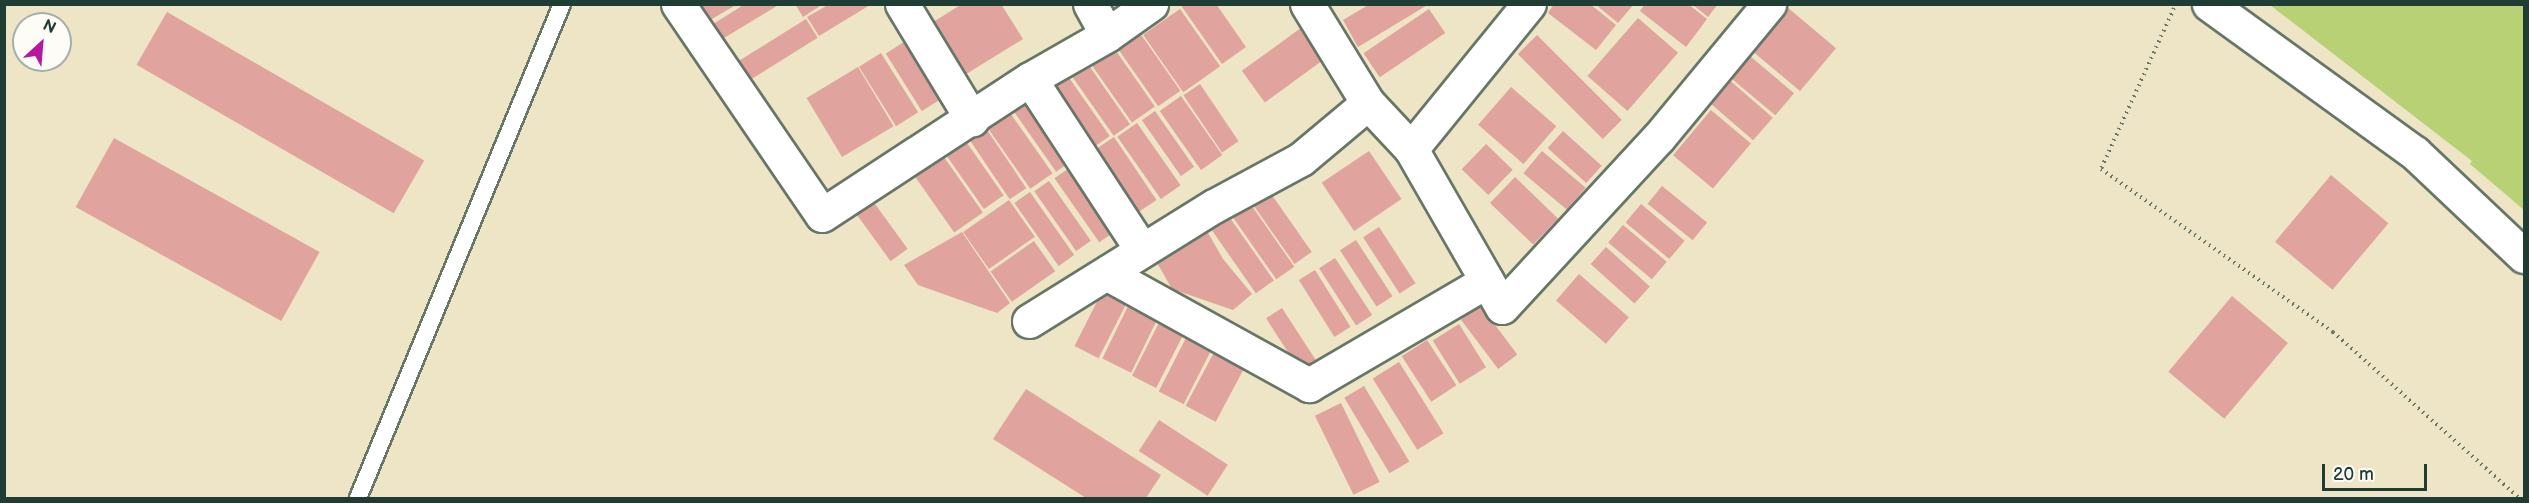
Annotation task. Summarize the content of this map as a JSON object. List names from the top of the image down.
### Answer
{
  "scale_bar": "20 m",
  "north": "top right"
}
